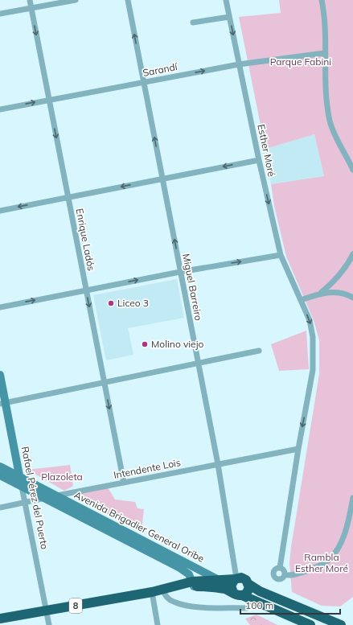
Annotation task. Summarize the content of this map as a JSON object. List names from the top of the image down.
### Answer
{
  "streets": {
    "highway": ["8"],
    "main road": ["Rafael Pérez del Puerto", "Avenida Brigadier General Oribe"],
    "street": [
      "Sarandí",
      "Esther Moré",
      "Enrique Ladós",
      "Miguel Barreiro",
      "Intendente Lois"
    ]
  },
  "crossings": [
    ["Sarandí", "Esther Moré"],
    ["Sarandí", "Enrique Ladós"],
    ["Sarandí", "Miguel Barreiro"],
    ["Esther Moré", "Intendente Lois"],
    ["Enrique Ladós", "Intendente Lois"],
    ["Miguel Barreiro", "Intendente Lois"],
    ["Miguel Barreiro", "8"],
    ["Intendente Lois", "Rafael Pérez del Puerto"],
    ["Intendente Lois", "Avenida Brigadier General Oribe"],
    ["Rafael Pérez del Puerto", "Avenida Brigadier General Oribe"],
    ["Rafael Pérez del Puerto", "8"],
    ["Avenida Brigadier General Oribe", "8"]
  ],
  "one_way": [
    "Sarandí",
    "Esther Moré",
    "Enrique Ladós",
    "Miguel Barreiro"
  ],
  "parks": ["Parque Fabini", "Plazoleta", "Rambla Esther Moré"],
  "places": ["Liceo 3", "Molino viejo"],
  "scale_bar": "100 m"
}
